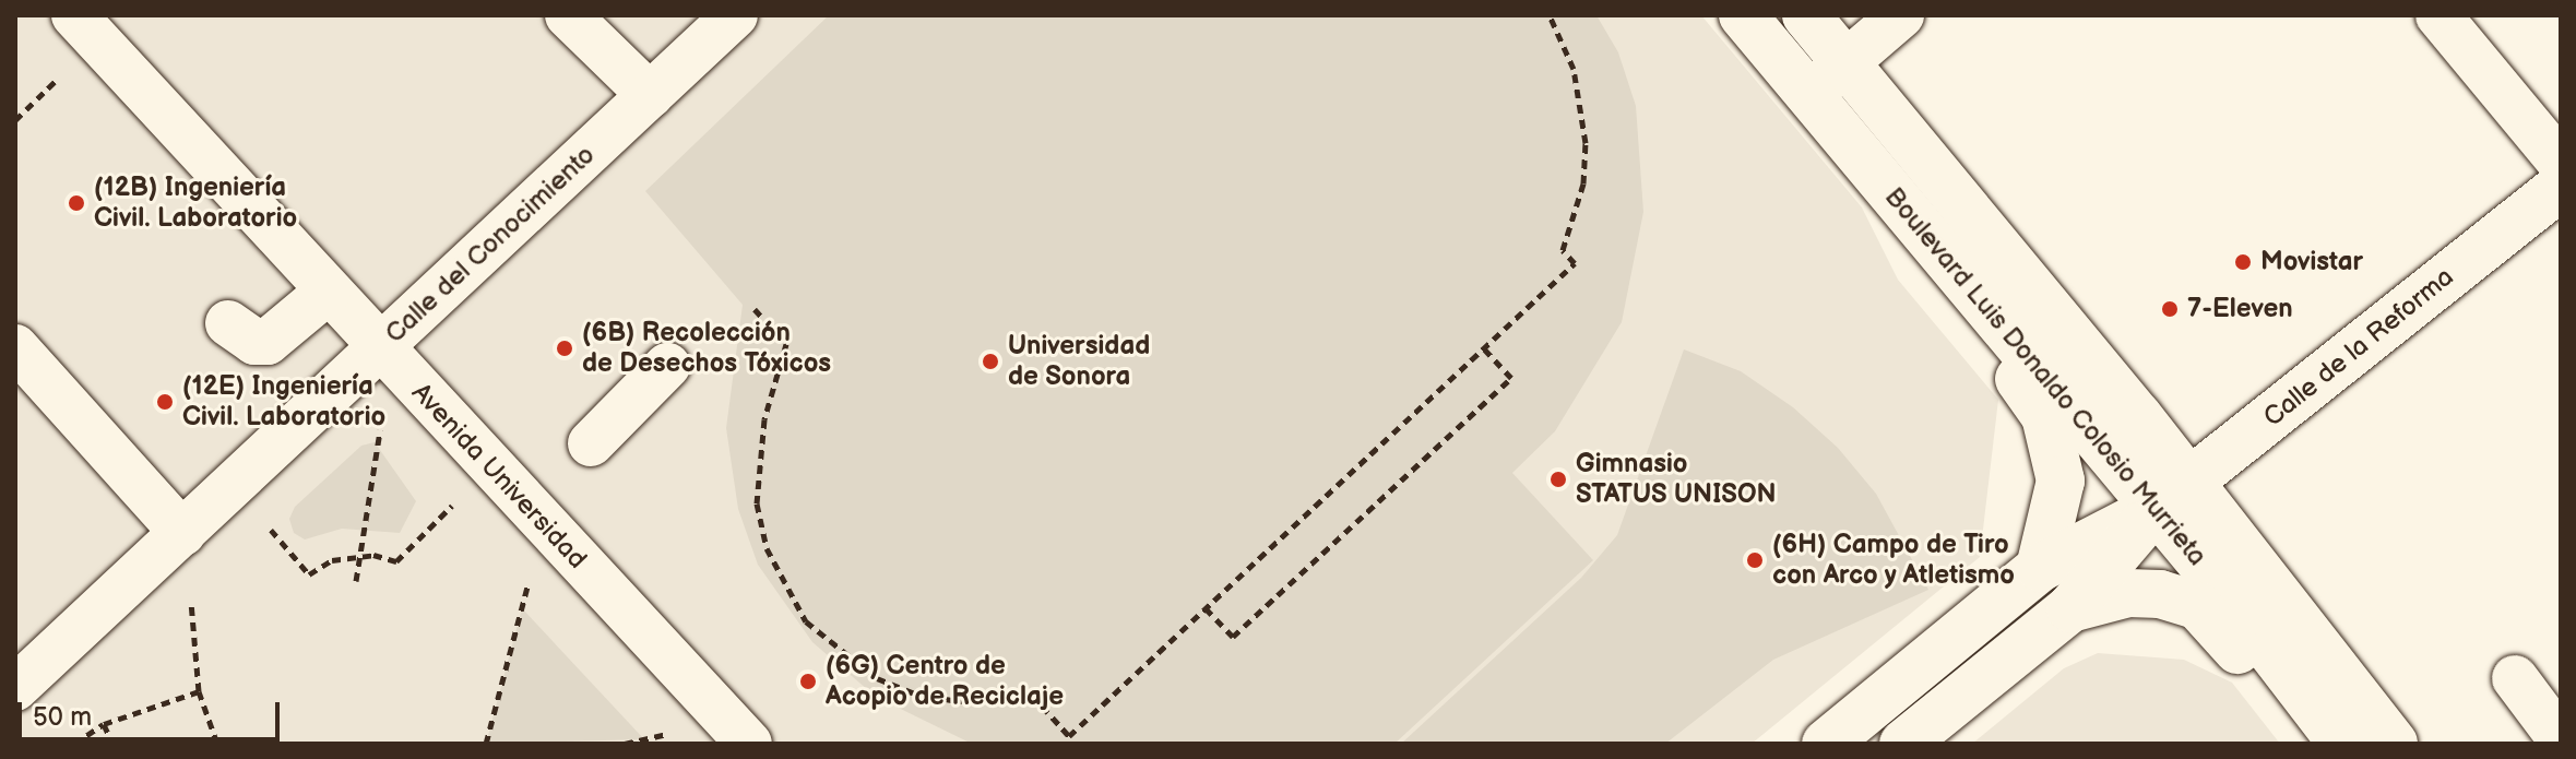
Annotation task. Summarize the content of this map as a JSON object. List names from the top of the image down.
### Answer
{
  "streets": {
    "main road": ["Calle de la Reforma", "Boulevard Luis Donaldo Colosio Murrieta"],
    "street": ["Calle del Conocimiento", "Avenida Universidad"]
  },
  "crossings": [
    ["Calle del Conocimiento", "Avenida Universidad"],
    ["Calle de la Reforma", "Boulevard Luis Donaldo Colosio Murrieta"]
  ],
  "places": [
    "(12B) Ingeniería Civil. Laboratorio",
    "Movistar",
    "7-Eleven",
    "(6B) Recolección de Desechos Tóxicos",
    "Universidad de Sonora",
    "(12E) Ingeniería Civil. Laboratorio",
    "Gimnasio STATUS UNISON",
    "(6H) Campo de Tiro con Arco y Atletismo",
    "(6G) Centro de Acopio de Reciclaje"
  ],
  "scale_bar": "50 m"
}
